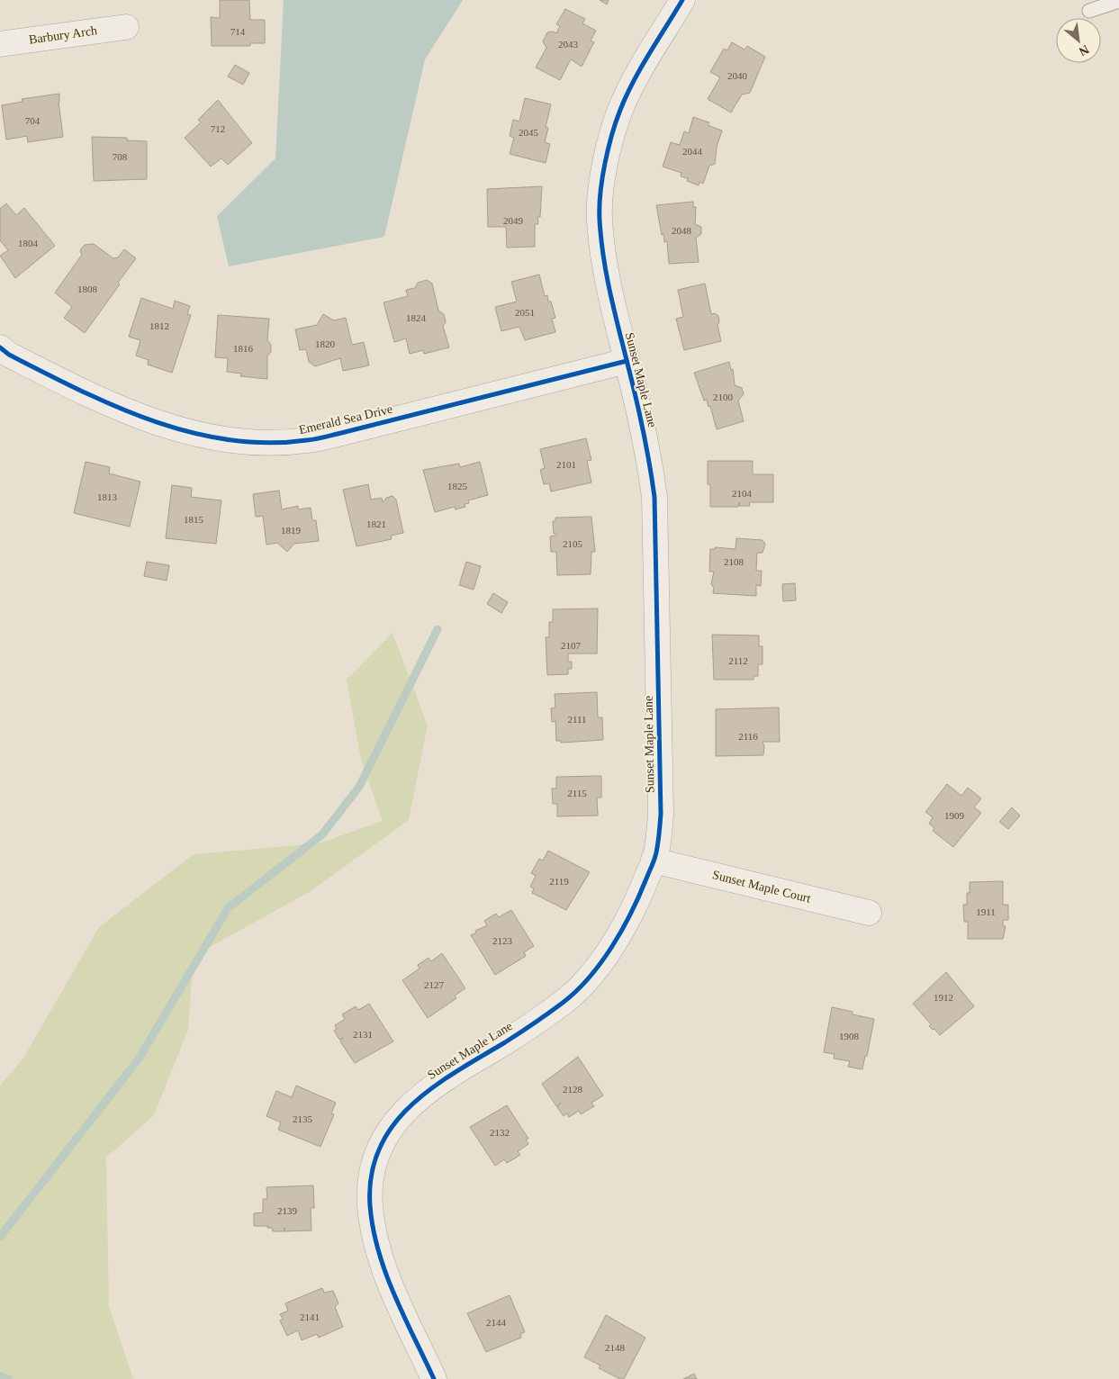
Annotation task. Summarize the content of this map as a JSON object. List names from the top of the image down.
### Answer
{
  "streets": {
    "street": [
      "Barbury Arch",
      "Sunset Maple Lane",
      "Emerald Sea Drive",
      "Sunset Maple Court"
    ]
  },
  "crossings": [
    ["Sunset Maple Lane", "Emerald Sea Drive"],
    ["Sunset Maple Lane", "Sunset Maple Court"]
  ],
  "house_numbers": [
    "714",
    "2043",
    "2040",
    "704",
    "712",
    "2045",
    "2044",
    "708",
    "2049",
    "2048",
    "1804",
    "1808",
    "2051",
    "1824",
    "1812",
    "1820",
    "1816",
    "2100",
    "2101",
    "1825",
    "2104",
    "1813",
    "1815",
    "1821",
    "1819",
    "2105",
    "2108",
    "2107",
    "2112",
    "2111",
    "2116",
    "2115",
    "1909",
    "2119",
    "1911",
    "2123",
    "2127",
    "1912",
    "2131",
    "1908",
    "2128",
    "2135",
    "2132",
    "2139",
    "2141",
    "2144",
    "2148"
  ],
  "north": "bottom right"
}
